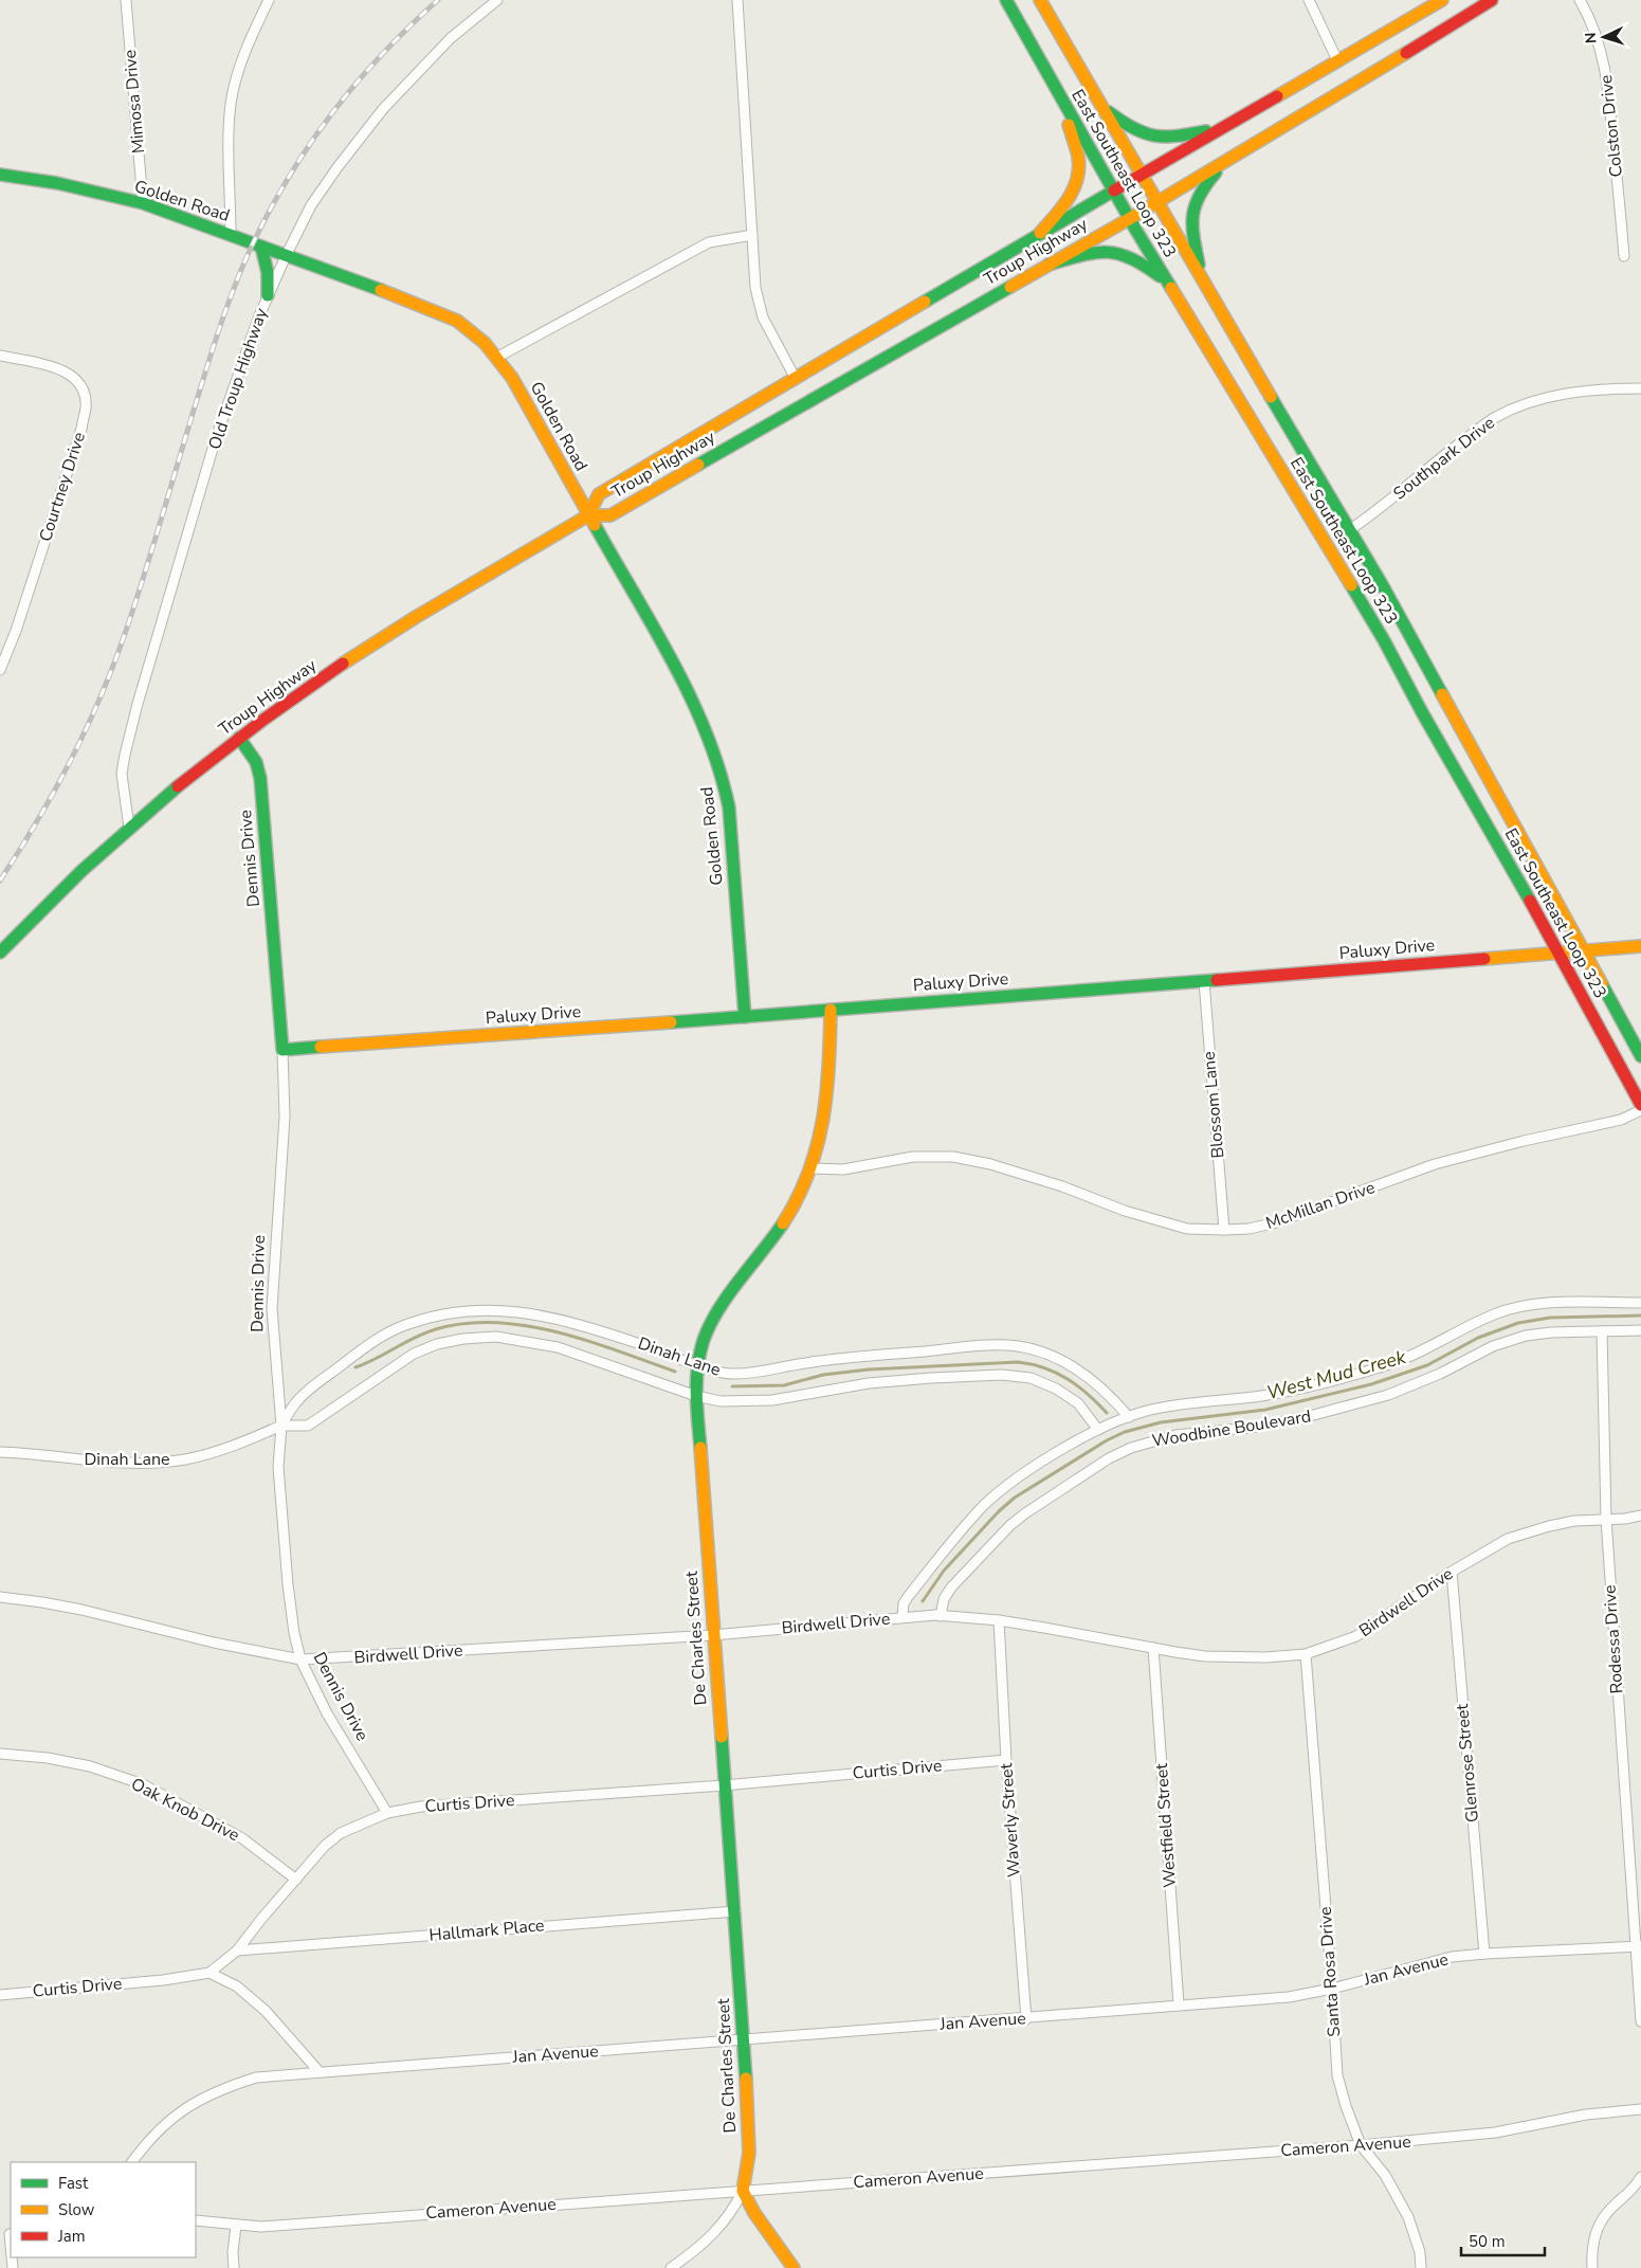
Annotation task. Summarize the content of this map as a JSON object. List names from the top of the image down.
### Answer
{
  "streets": {
    "main road": [
      "East Southeast Loop 323",
      "Golden Road",
      "Troup Highway",
      "Dennis Drive",
      "Paluxy Drive",
      "De Charles Street"
    ],
    "street": [
      "Mimosa Drive",
      "Colston Drive",
      "Old Troup Highway",
      "Southpark Drive",
      "Courtney Drive",
      "Blossom Lane",
      "McMillan Drive",
      "Dinah Lane",
      "Woodbine Boulevard",
      "Birdwell Drive",
      "Rodessa Drive",
      "Glenrose Street",
      "Curtis Drive",
      "Oak Knob Drive",
      "Waverly Street",
      "Westfield Street",
      "Hallmark Place",
      "Jan Avenue",
      "Santa Rosa Drive",
      "Cameron Avenue"
    ]
  },
  "crossings": [
    ["Mimosa Drive", "Golden Road"],
    ["East Southeast Loop 323", "Troup Highway"],
    ["East Southeast Loop 323", "Southpark Drive"],
    ["East Southeast Loop 323", "Paluxy Drive"],
    ["Golden Road", "Troup Highway"],
    ["Golden Road", "Old Troup Highway"],
    ["Golden Road", "Paluxy Drive"],
    ["Troup Highway", "Old Troup Highway"],
    ["Troup Highway", "Dennis Drive"],
    ["Dennis Drive", "Paluxy Drive"],
    ["Dennis Drive", "Dinah Lane"],
    ["Dennis Drive", "Birdwell Drive"],
    ["Dennis Drive", "Curtis Drive"],
    ["Paluxy Drive", "Blossom Lane"],
    ["Paluxy Drive", "De Charles Street"],
    ["Blossom Lane", "McMillan Drive"],
    ["McMillan Drive", "De Charles Street"],
    ["Dinah Lane", "Woodbine Boulevard"],
    ["Dinah Lane", "De Charles Street"],
    ["Woodbine Boulevard", "Birdwell Drive"],
    ["Woodbine Boulevard", "Rodessa Drive"],
    ["Birdwell Drive", "De Charles Street"],
    ["Birdwell Drive", "Rodessa Drive"],
    ["Birdwell Drive", "Glenrose Street"],
    ["Birdwell Drive", "Waverly Street"],
    ["Birdwell Drive", "Westfield Street"],
    ["Birdwell Drive", "Santa Rosa Drive"],
    ["De Charles Street", "Curtis Drive"],
    ["De Charles Street", "Hallmark Place"],
    ["De Charles Street", "Jan Avenue"],
    ["De Charles Street", "Cameron Avenue"],
    ["Rodessa Drive", "Jan Avenue"],
    ["Glenrose Street", "Jan Avenue"],
    ["Curtis Drive", "Oak Knob Drive"],
    ["Curtis Drive", "Waverly Street"],
    ["Curtis Drive", "Hallmark Place"],
    ["Waverly Street", "Jan Avenue"],
    ["Westfield Street", "Jan Avenue"],
    ["Jan Avenue", "Santa Rosa Drive"],
    ["Santa Rosa Drive", "Cameron Avenue"]
  ],
  "water": ["West Mud Creek"],
  "legend": ["Fast", "Slow", "Jam"],
  "scale_bar": "50 m",
  "north": "left"
}
